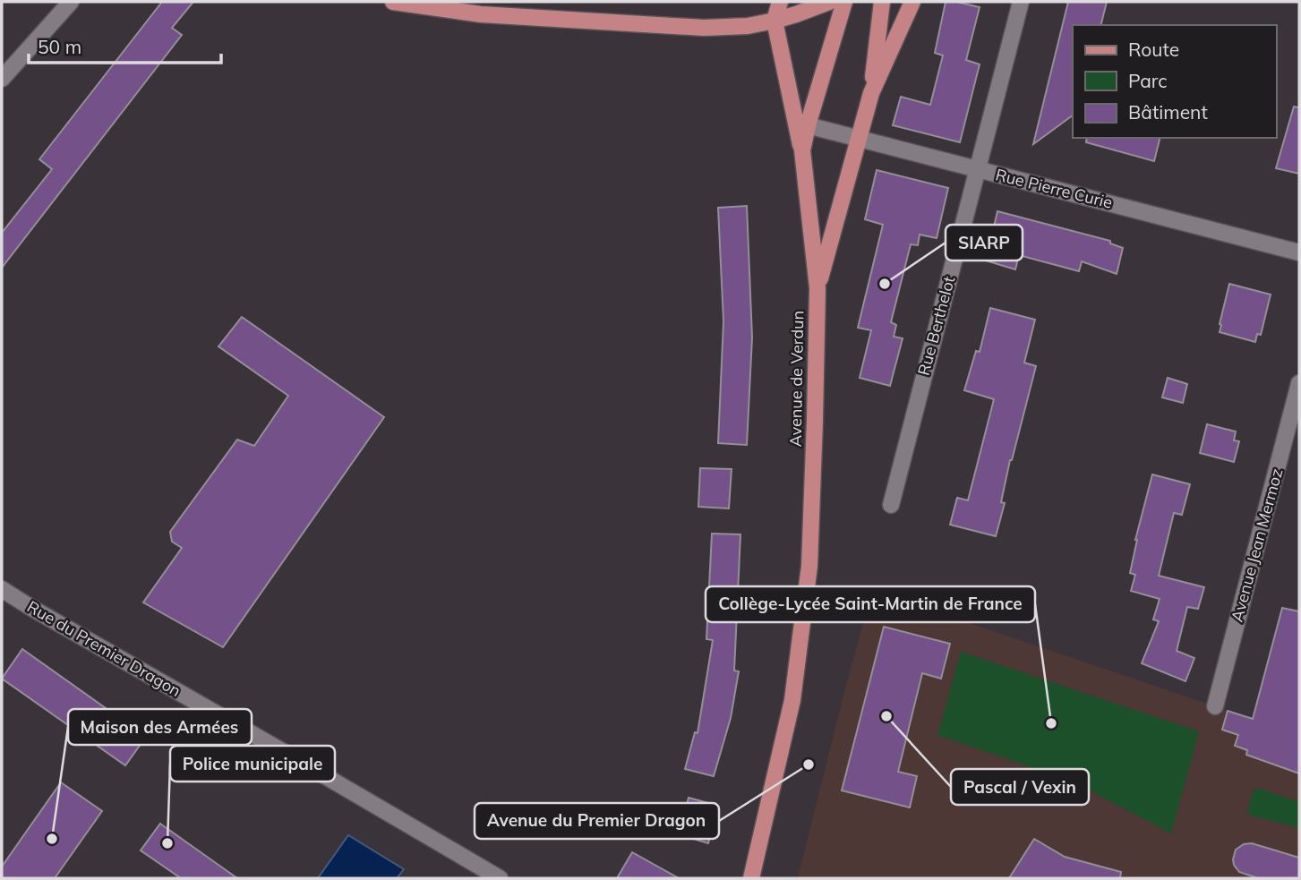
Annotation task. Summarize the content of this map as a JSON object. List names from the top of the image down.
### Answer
{
  "streets": {
    "main road": ["Avenue de Verdun"],
    "street": [
      "Rue Pierre Curie",
      "Rue Berthelot",
      "Avenue Jean Mermoz",
      "Rue du Premier Dragon"
    ]
  },
  "crossings": [
    ["Rue Pierre Curie", "Rue Berthelot"],
    ["Rue Pierre Curie", "Avenue de Verdun"]
  ],
  "places": [
    "SIARP",
    "Pascal / Vexin",
    "Collège-Lycée Saint-Martin de France",
    "Avenue du Premier Dragon",
    "Maison des Armées",
    "Police municipale"
  ],
  "legend": ["Route", "Parc", "Bâtiment"],
  "scale_bar": "50 m"
}
